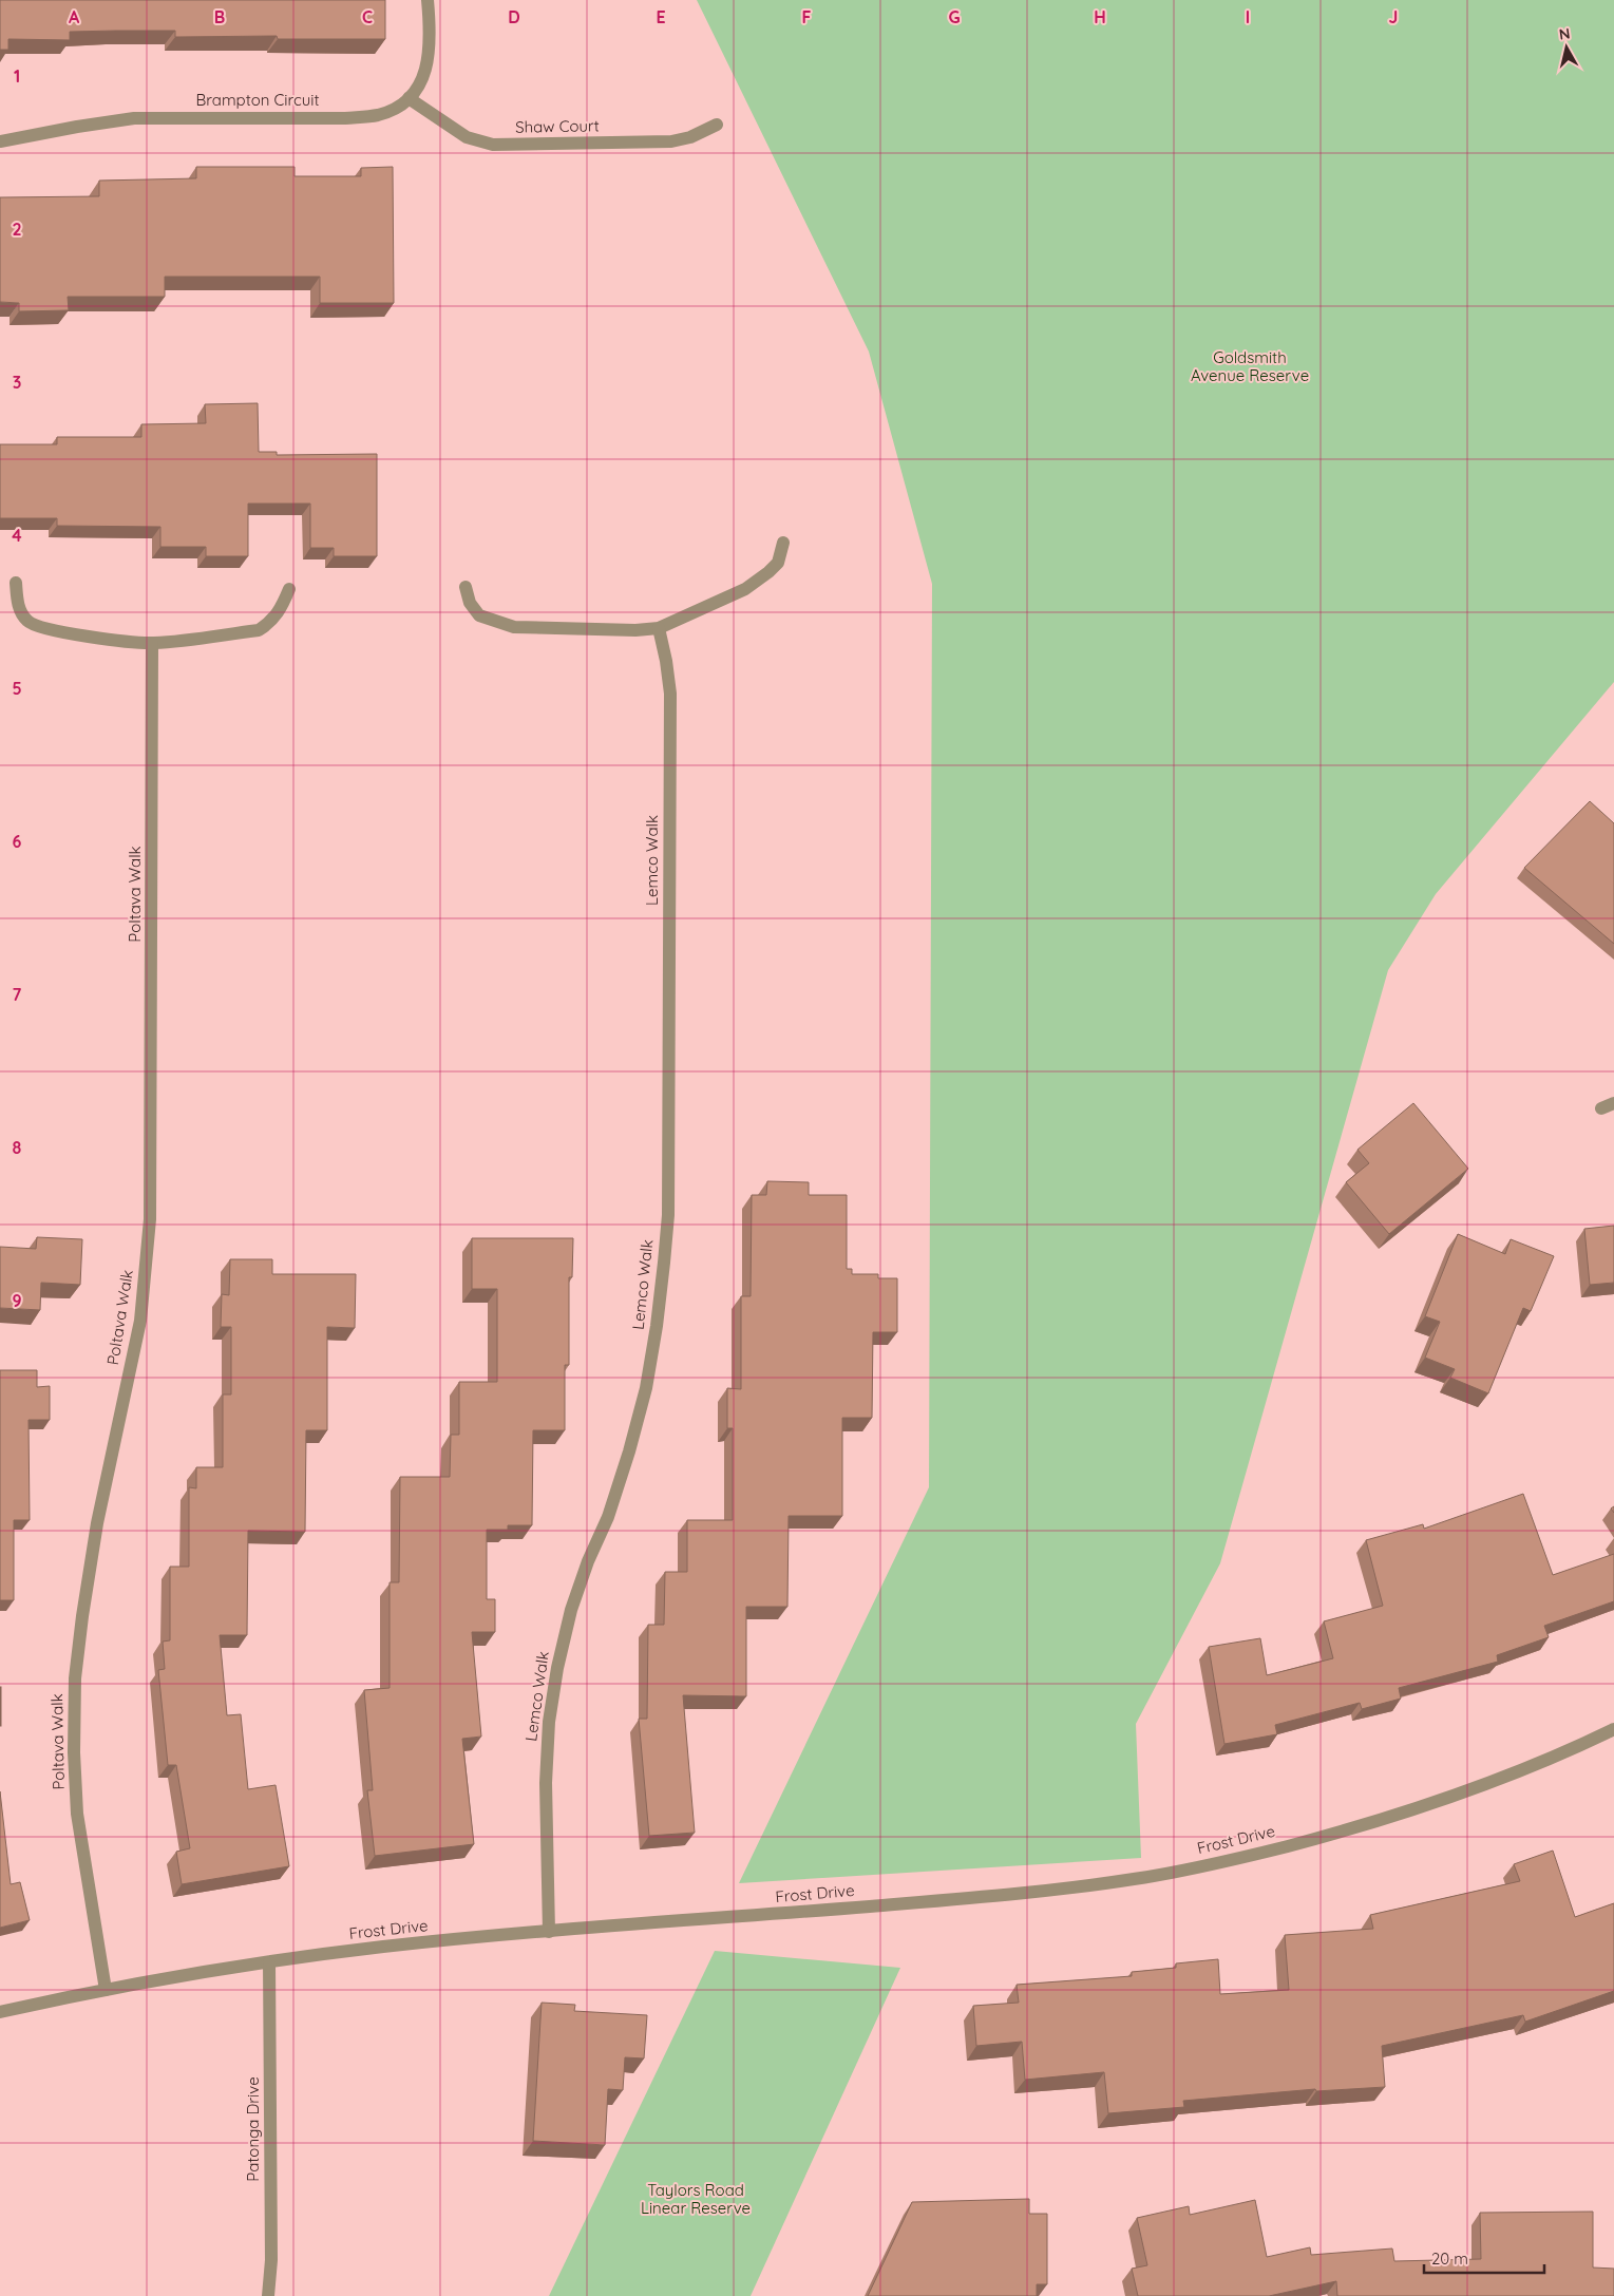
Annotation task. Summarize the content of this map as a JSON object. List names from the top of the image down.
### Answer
{
  "streets": {
    "street": [
      "Brampton Circuit",
      "Shaw Court",
      "Lemco Walk",
      "Poltava Walk",
      "Frost Drive",
      "Patonga Drive"
    ]
  },
  "crossings": [
    ["Brampton Circuit", "Shaw Court"],
    ["Lemco Walk", "Frost Drive"],
    ["Poltava Walk", "Frost Drive"],
    ["Frost Drive", "Patonga Drive"]
  ],
  "parks": ["Goldsmith Avenue Reserve", "Taylors Road Linear Reserve"],
  "scale_bar": "20 m",
  "north": "top",
  "grid": {
    "columns": [
      "A",
      "B",
      "C",
      "D",
      "E",
      "F",
      "G",
      "H",
      "I",
      "J"
    ],
    "rows": [
      "1",
      "2",
      "3",
      "4",
      "5",
      "6",
      "7",
      "8",
      "9"
    ]
  }
}
